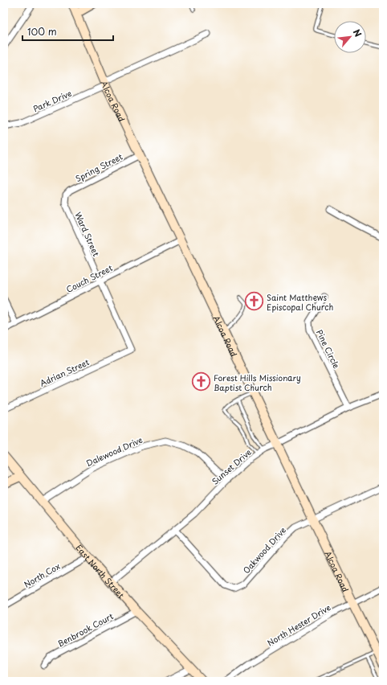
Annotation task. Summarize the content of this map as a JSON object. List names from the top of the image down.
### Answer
{
  "streets": {
    "main road": ["Alcoa Road", "East North Street"],
    "street": [
      "Park Drive",
      "Spring Street",
      "Ward Street",
      "Couch Street",
      "Pine Circle",
      "Adrian Street",
      "Dalewood Drive",
      "Sunset Drive",
      "Oakwood Drive",
      "North Cox",
      "North Hester Drive",
      "Benbrook Court"
    ]
  },
  "crossings": [
    ["Park Drive", "Alcoa Road"],
    ["Alcoa Road", "Spring Street"],
    ["Alcoa Road", "Couch Street"],
    ["Alcoa Road", "Sunset Drive"],
    ["Alcoa Road", "Oakwood Drive"],
    ["Alcoa Road", "North Hester Drive"],
    ["Spring Street", "Ward Street"],
    ["Ward Street", "Couch Street"],
    ["Ward Street", "Adrian Street"],
    ["Pine Circle", "Sunset Drive"],
    ["Dalewood Drive", "Sunset Drive"],
    ["Dalewood Drive", "East North Street"],
    ["Sunset Drive", "Oakwood Drive"],
    ["Sunset Drive", "East North Street"],
    ["East North Street", "North Cox"],
    ["East North Street", "Benbrook Court"]
  ],
  "places": {
    "church": ["Saint Matthews Episcopal Church", "Forest Hills Missionary Baptist Church"]
  },
  "scale_bar": "100 m",
  "north": "top right"
}
